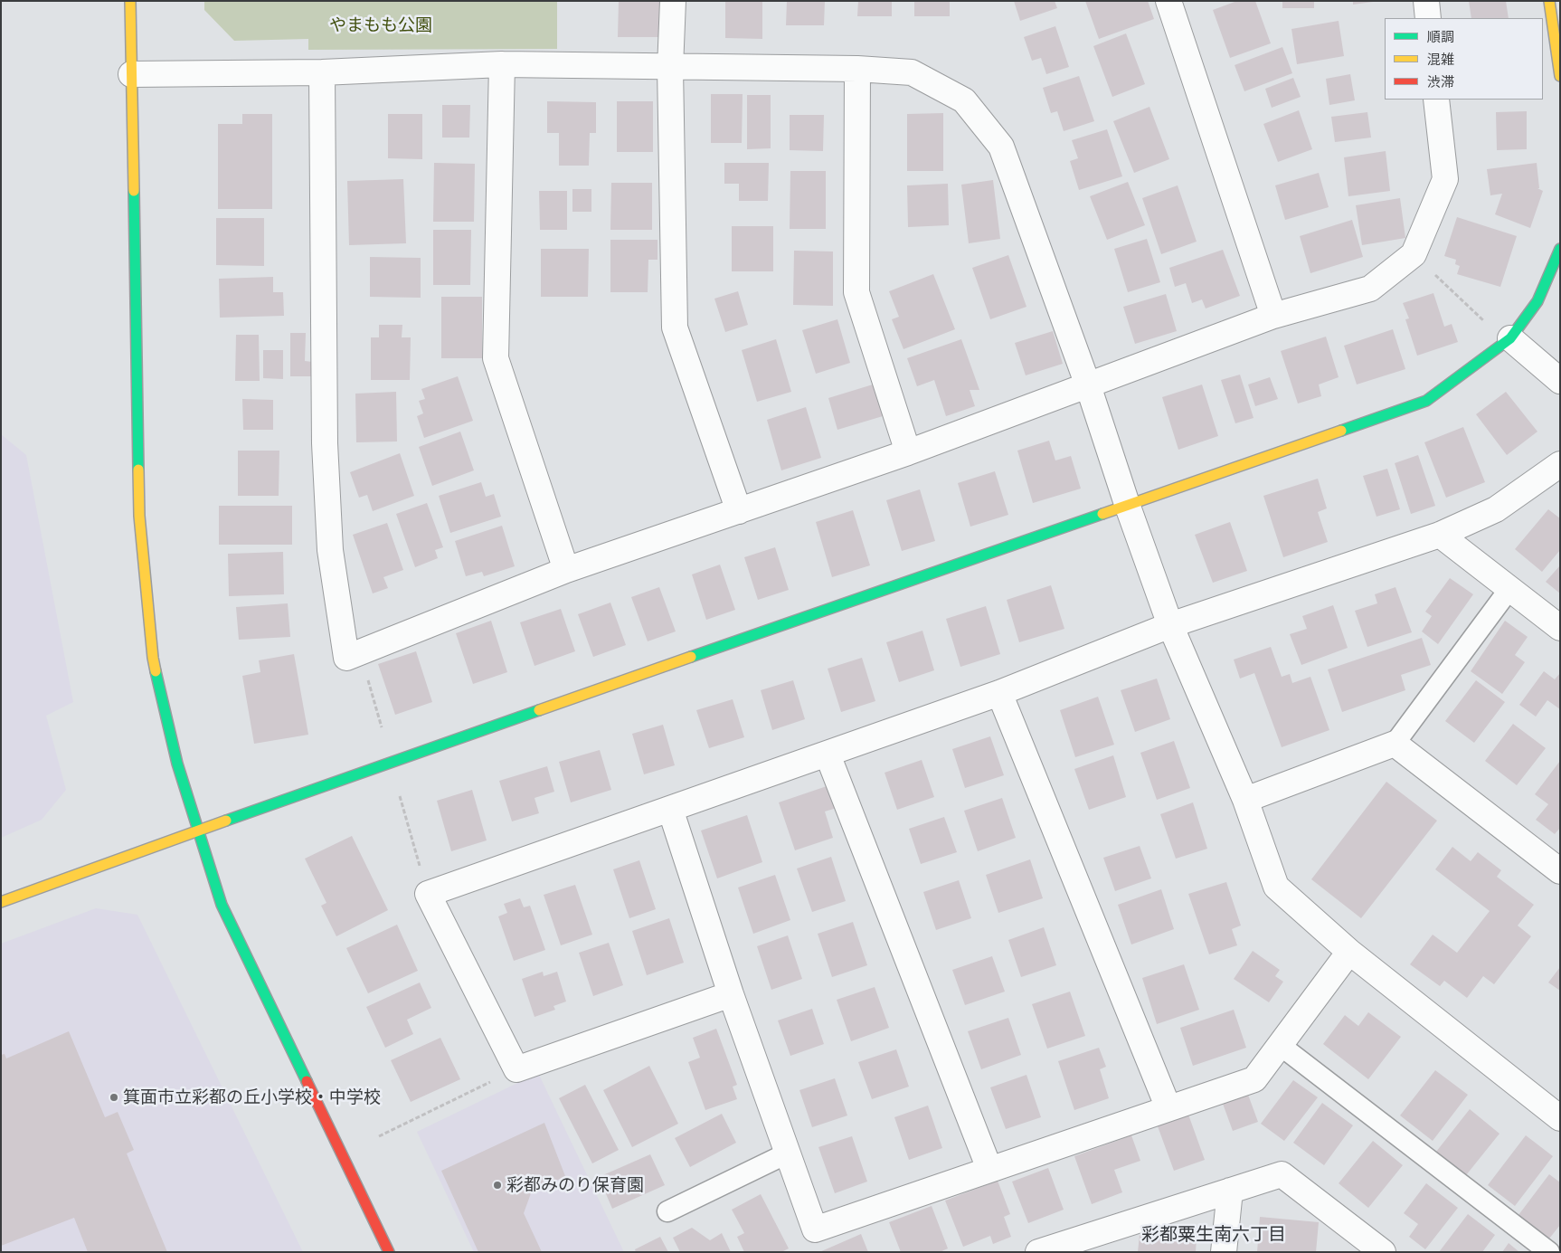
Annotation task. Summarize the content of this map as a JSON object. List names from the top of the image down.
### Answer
{
  "districts": ["彩都粟生南六丁目"],
  "parks": ["やまもも公園"],
  "places": ["箕面市立彩都の丘小学校・中学校", "彩都みのり保育園"],
  "legend": ["順調", "混雑", "渋滞"]
}
